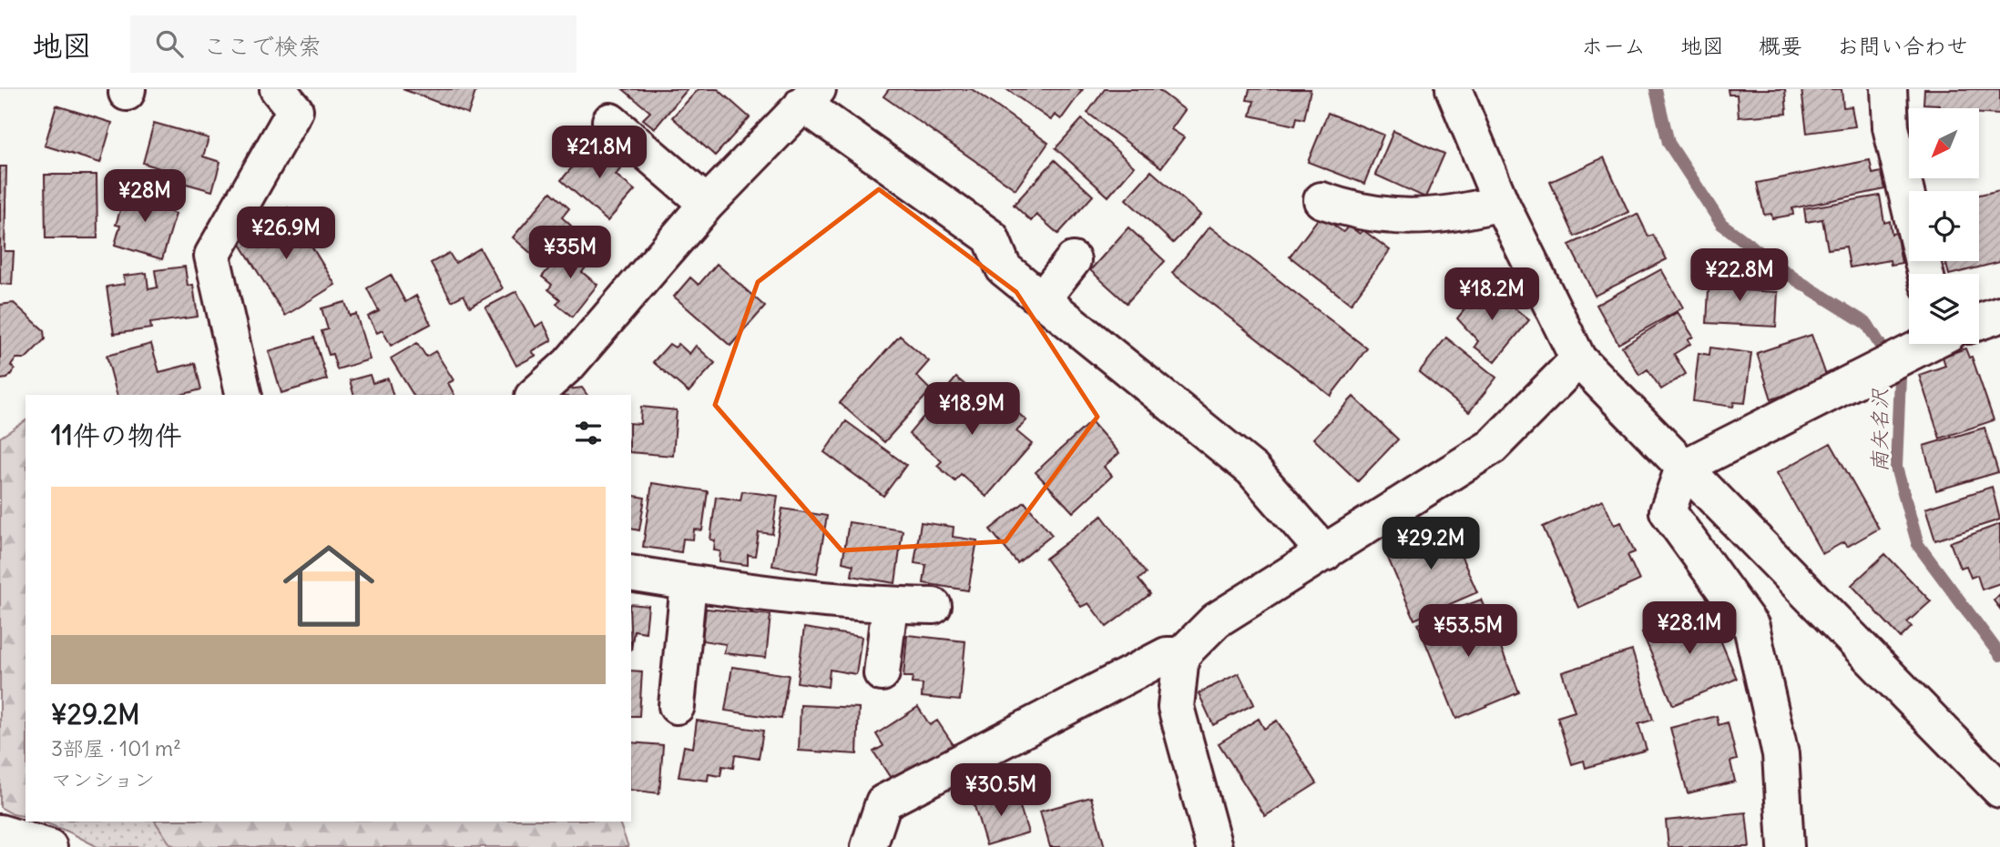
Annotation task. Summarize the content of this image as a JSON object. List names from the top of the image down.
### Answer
{
  "water": ["南矢名沢"],
  "north": "bottom left",
  "page": {
    "header": "地図",
    "search": "ここで検索",
    "nav": [
      "ホーム",
      "地図",
      "概要",
      "お問い合わせ"
    ],
    "price": [
      "¥21.8M",
      "¥28M",
      "¥26.9M",
      "¥35M",
      "¥22.8M",
      "¥18.2M",
      "¥18.9M",
      "¥29.2M",
      "¥28.1M",
      "¥53.5M",
      "¥30.5M"
    ],
    "heading": "11件の物件",
    "list": [
      {
        "name": "¥29.2M",
        "note": "3部屋 · 101 m² · マンション"
      }
    ]
  }
}
